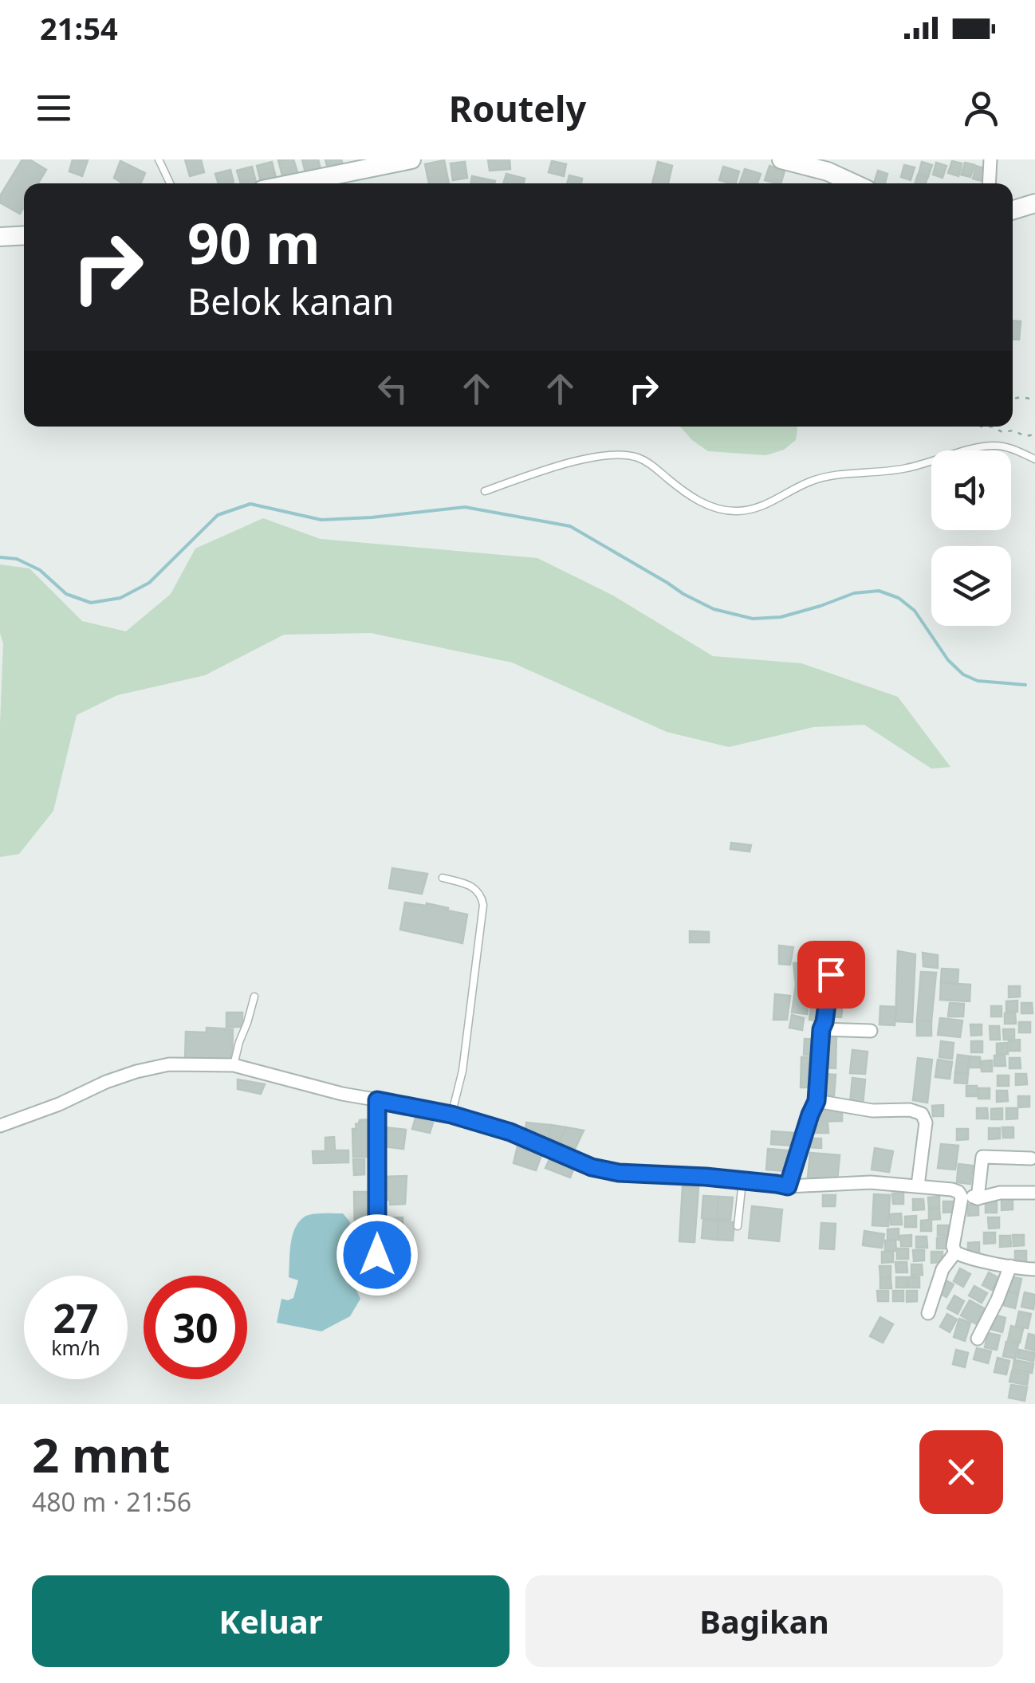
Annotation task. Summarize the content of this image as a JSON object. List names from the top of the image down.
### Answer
{
  "page": {
    "status": "21:54",
    "header": "Routely",
    "turn": ["90 m", "Belok kanan"],
    "speed": "27 km/h",
    "limit": "30",
    "heading": ["2 mnt", "480 m · 21:56"],
    "buttons": ["Keluar", "Bagikan"]
  }
}
